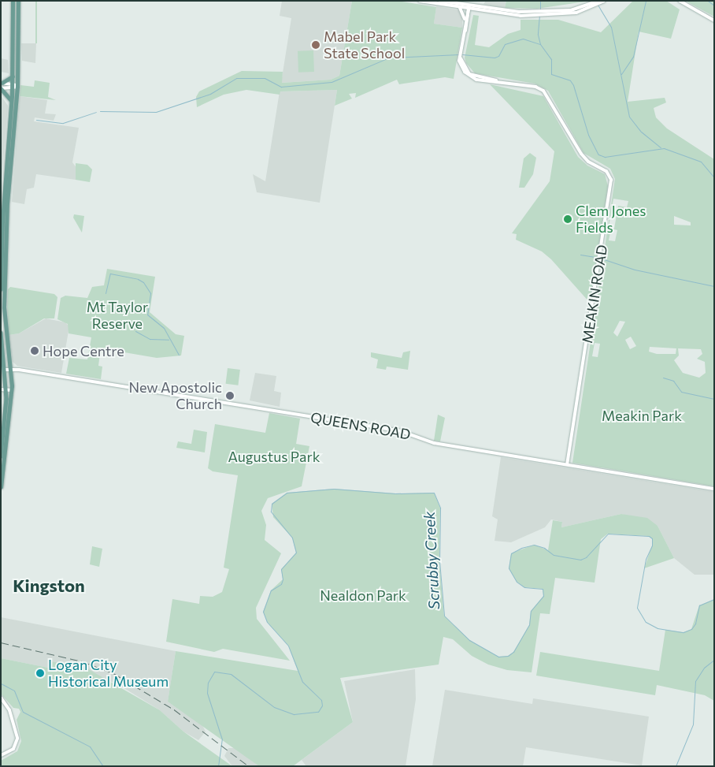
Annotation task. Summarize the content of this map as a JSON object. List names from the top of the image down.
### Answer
{
  "streets": {
    "street": ["MEAKIN ROAD", "QUEENS ROAD"]
  },
  "crossings": [
    ["MEAKIN ROAD", "QUEENS ROAD"]
  ],
  "districts": ["Kingston"],
  "water": ["Scrubby Creek"],
  "parks": [
    "Mt Taylor Reserve",
    "Meakin Park",
    "Augustus Park",
    "Nealdon Park"
  ],
  "places": [
    "Mabel Park State School",
    "Clem Jones Fields",
    "Hope Centre",
    "New Apostolic Church",
    "Logan City Historical Museum"
  ]
}
